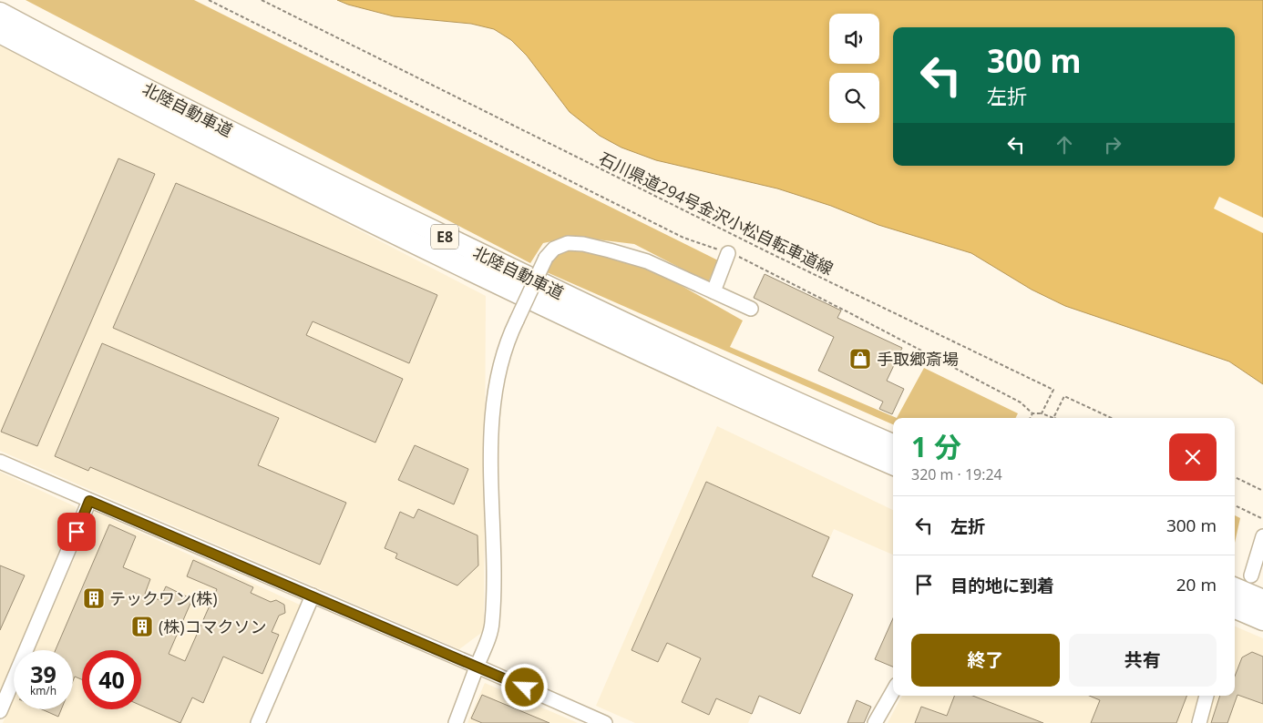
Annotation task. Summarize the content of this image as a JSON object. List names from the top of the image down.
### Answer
{
  "streets": {
    "highway": ["北陸自動車道", "E8"],
    "path": ["石川県道294号金沢小松自転車道線"]
  },
  "places": {
    "shop": ["手取郷斎場"],
    "building": ["テックワン(株)", "(株)コマクソン"]
  },
  "page": {
    "turn": ["300 m", "左折"],
    "heading": ["1 分", "320 m · 19:24"],
    "list": [
      {
        "name": "左折",
        "value": "300 m"
      },
      {
        "name": "目的地に到着",
        "value": "20 m"
      }
    ],
    "buttons": ["終了", "共有"],
    "speed": "39 km/h",
    "limit": "40"
  }
}
